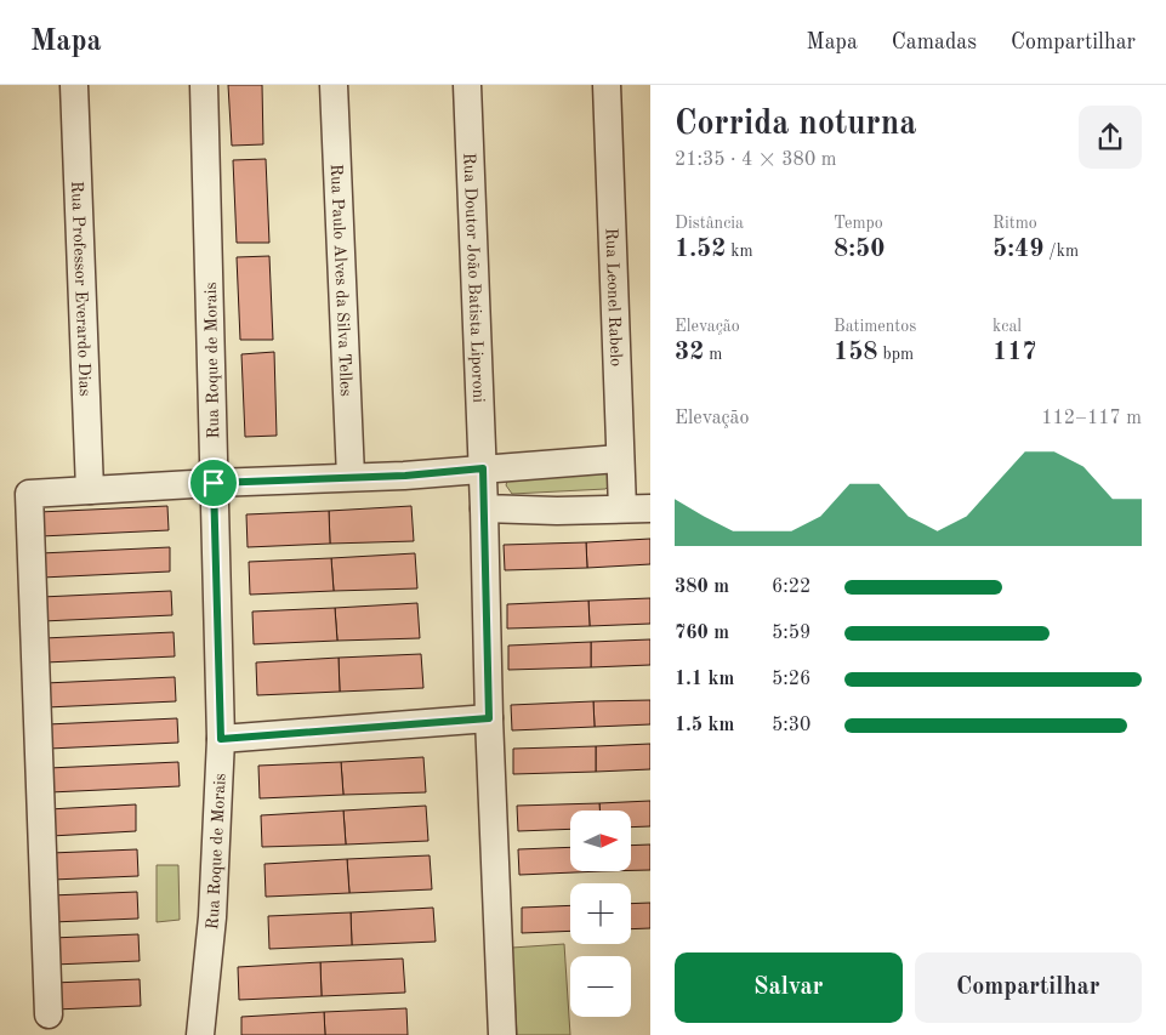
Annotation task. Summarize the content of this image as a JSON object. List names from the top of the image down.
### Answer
{
  "streets": {
    "street": [
      "Rua Doutor João Batista Liporoni",
      "Rua Paulo Alves da Silva Telles",
      "Rua Professor Everardo Dias",
      "Rua Leonel Rabelo",
      "Rua Roque de Morais"
    ]
  },
  "north": "right",
  "page": {
    "header": "Mapa",
    "nav": ["Mapa", "Camadas", "Compartilhar"],
    "heading": ["Corrida noturna", "21:35 · 4 × 380 m"],
    "stats": [
      ["Distância", "1.52 km"],
      ["Tempo", "8:50"],
      ["Ritmo", "5:49 /km"],
      ["Elevação", "32 m"],
      ["Batimentos", "158 bpm"],
      ["kcal", "117"]
    ],
    "chart": ["Elevação", "112–117 m"],
    "list": [
      {
        "name": "380 m",
        "note": "6:22"
      },
      {
        "name": "760 m",
        "note": "5:59"
      },
      {
        "name": "1.1 km",
        "note": "5:26"
      },
      {
        "name": "1.5 km",
        "note": "5:30"
      }
    ],
    "map_buttons": ["+", "−"],
    "buttons": ["Salvar", "Compartilhar"]
  }
}
